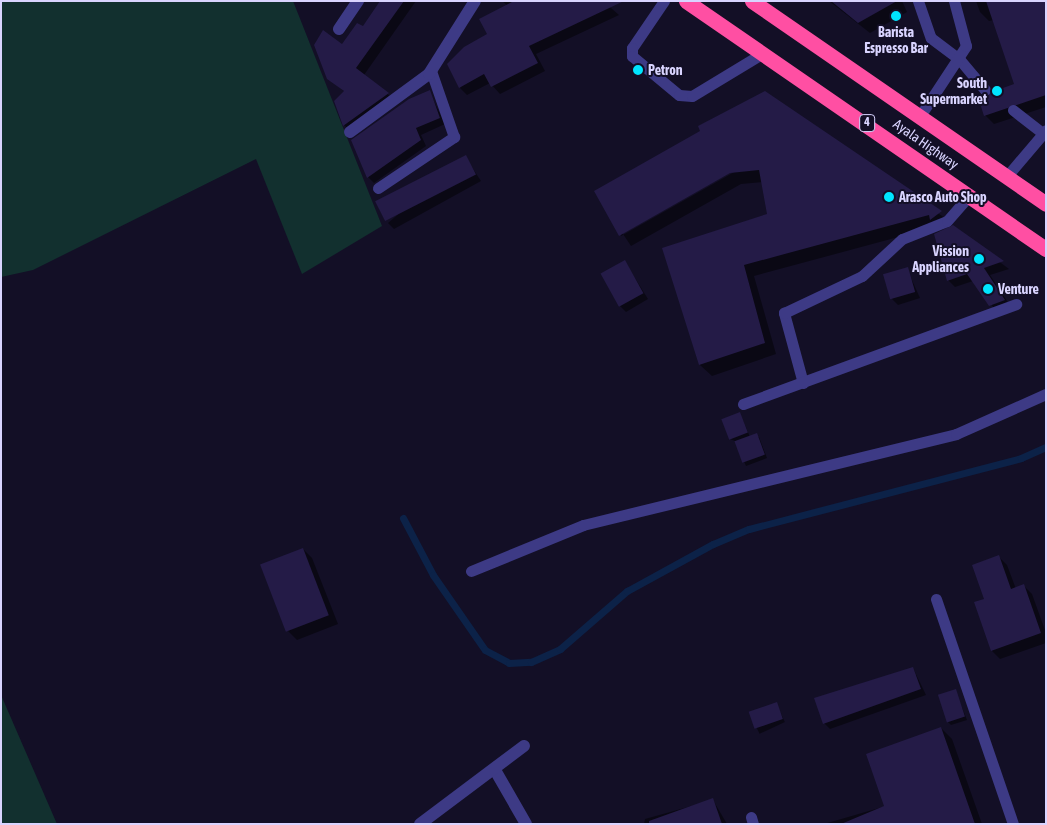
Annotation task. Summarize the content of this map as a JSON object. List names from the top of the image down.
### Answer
{
  "streets": {
    "highway": ["4", "Ayala Highway"]
  },
  "places": [
    "Barista Espresso Bar",
    "Petron",
    "South Supermarket",
    "Arasco Auto Shop",
    "Vission Appliances",
    "Venture"
  ]
}
